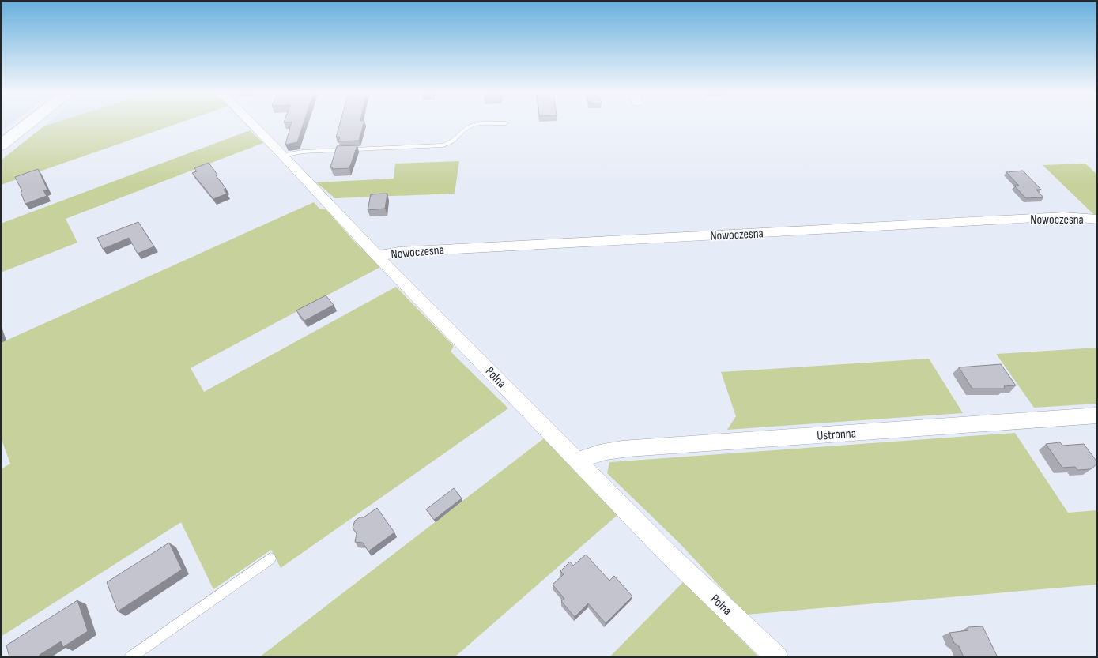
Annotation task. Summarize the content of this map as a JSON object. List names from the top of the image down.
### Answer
{
  "streets": {
    "street": ["Nowoczesna", "Polna", "Ustronna"]
  },
  "crossings": [
    ["Nowoczesna", "Polna"],
    ["Polna", "Ustronna"]
  ]
}
